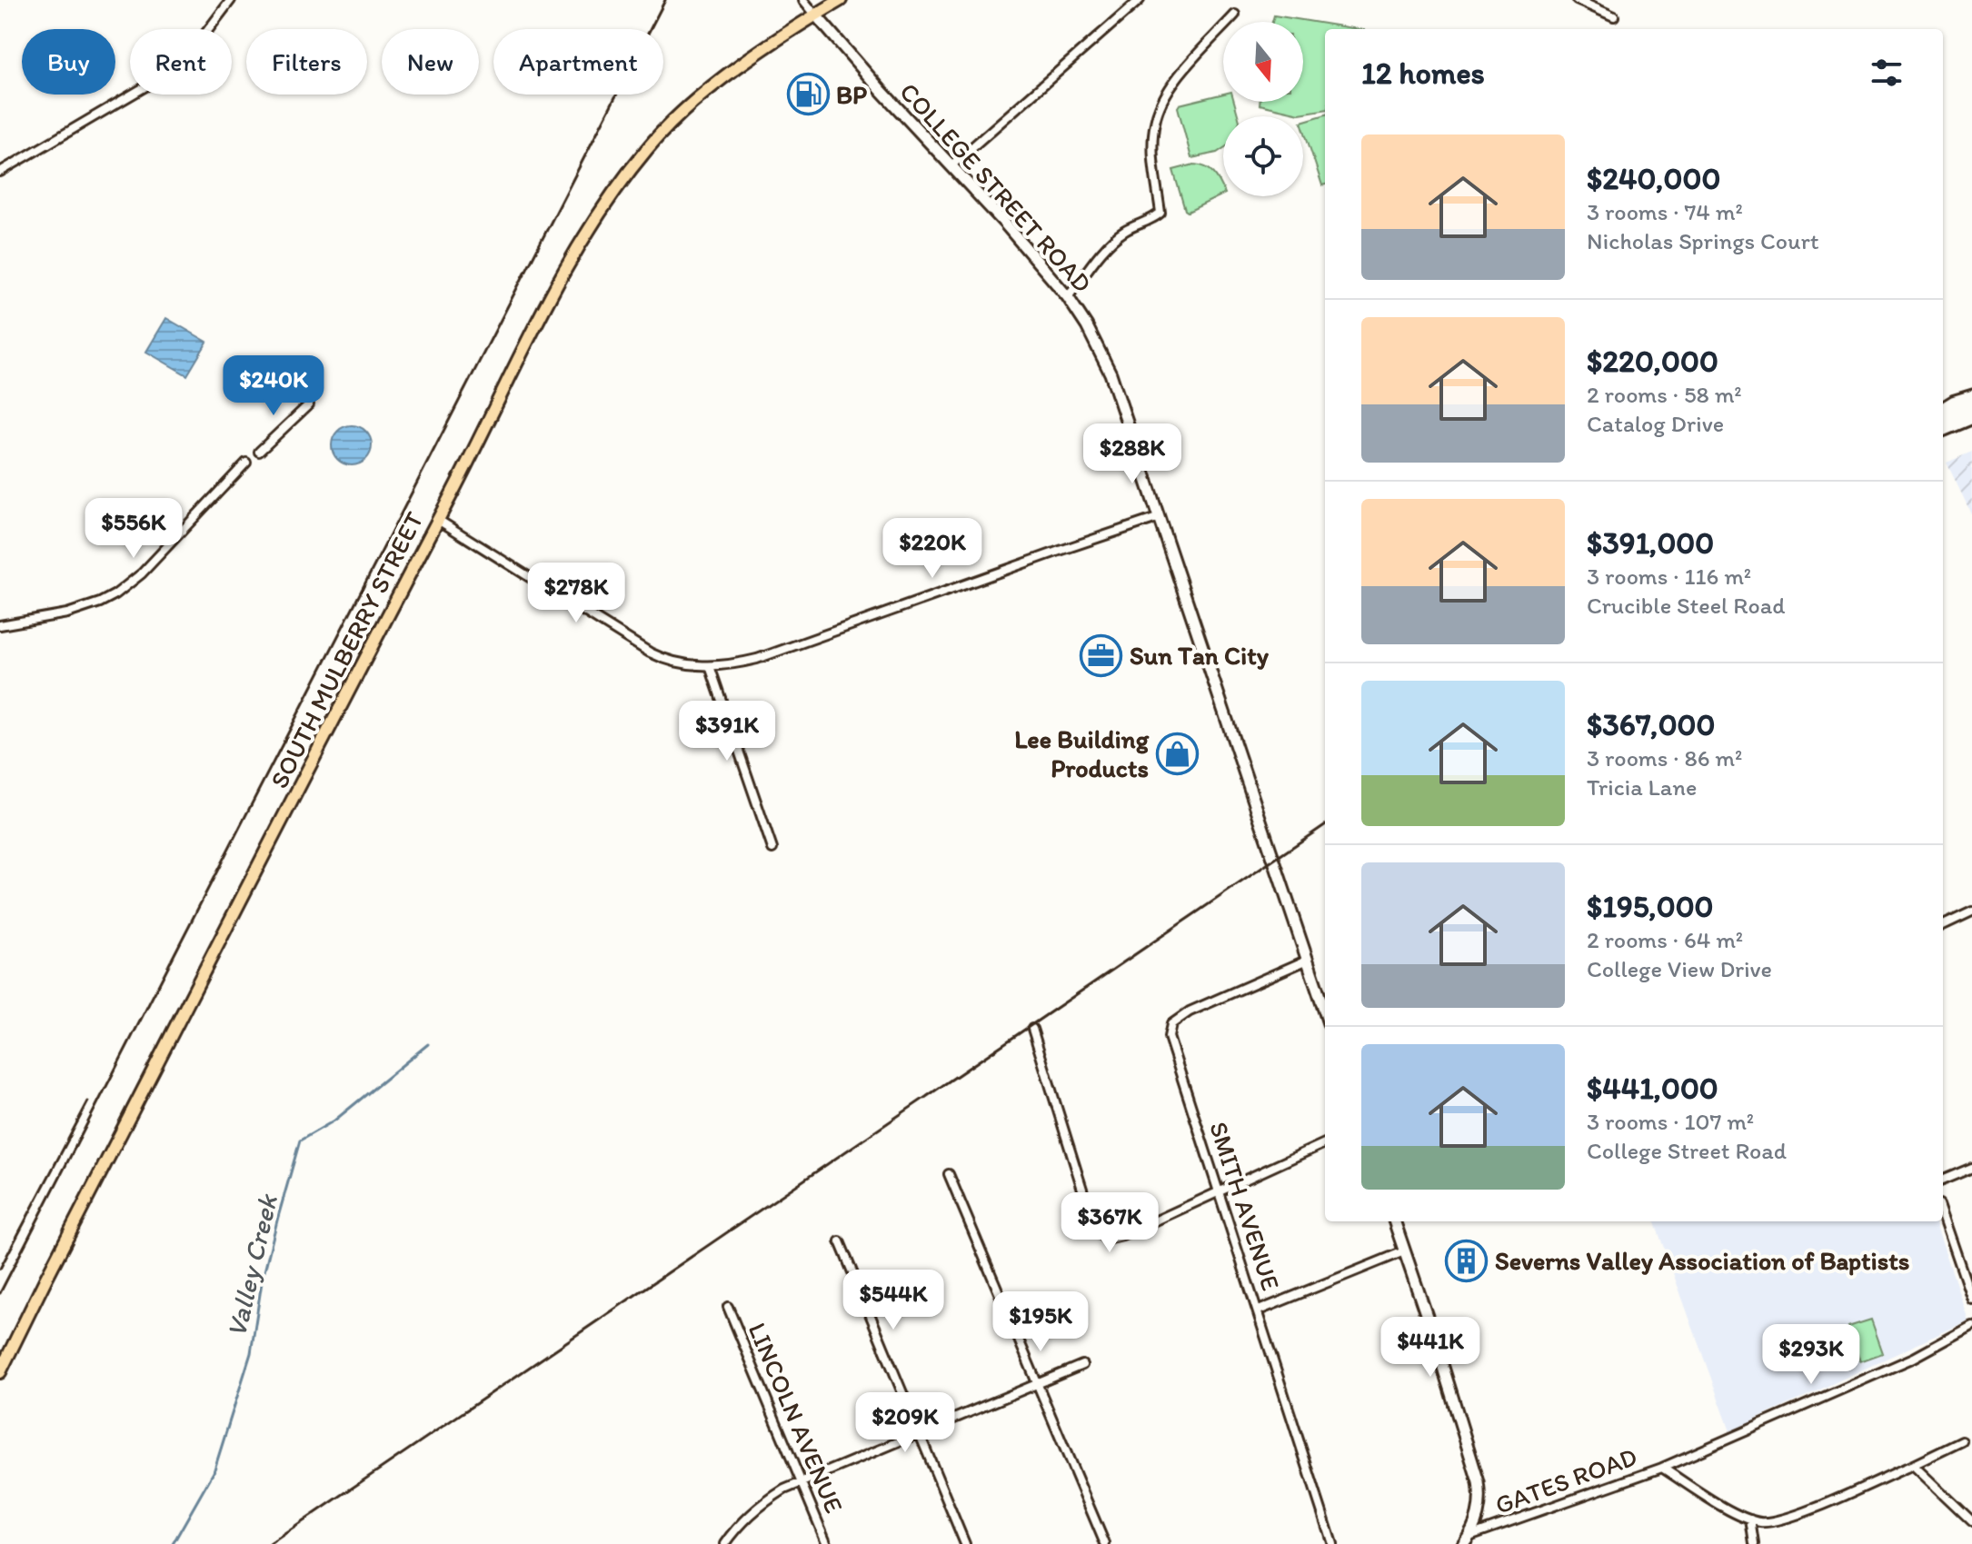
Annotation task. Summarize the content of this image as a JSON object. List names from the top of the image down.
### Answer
{
  "streets": {
    "main road": ["SOUTH MULBERRY STREET"],
    "street": [
      "COLLEGE STREET ROAD",
      "SMITH AVENUE",
      "LINCOLN AVENUE",
      "GATES ROAD"
    ]
  },
  "crossings": [
    ["COLLEGE STREET ROAD", "SOUTH MULBERRY STREET"],
    ["COLLEGE STREET ROAD", "SMITH AVENUE"]
  ],
  "water": ["Valley Creek"],
  "places": {
    "fuel station": ["BP"],
    "office": ["Sun Tan City"],
    "shop": ["Lee Building Products"],
    "building": ["Severns Valley Association of Baptists"]
  },
  "north": "bottom",
  "page": {
    "chip": [
      "Buy",
      "Rent",
      "Filters",
      "New",
      "Apartment"
    ],
    "heading": "12 homes",
    "list": [
      {
        "name": "$240,000",
        "note": "3 rooms · 74 m² · Nicholas Springs Court"
      },
      {
        "name": "$220,000",
        "note": "2 rooms · 58 m² · Catalog Drive"
      },
      {
        "name": "$391,000",
        "note": "3 rooms · 116 m² · Crucible Steel Road"
      },
      {
        "name": "$367,000",
        "note": "3 rooms · 86 m² · Tricia Lane"
      },
      {
        "name": "$195,000",
        "note": "2 rooms · 64 m² · College View Drive"
      },
      {
        "name": "$441,000",
        "note": "3 rooms · 107 m² · College Street Road"
      }
    ],
    "price": [
      "$240K",
      "$288K",
      "$556K",
      "$220K",
      "$278K",
      "$391K",
      "$367K",
      "$544K",
      "$195K",
      "$441K",
      "$293K",
      "$209K"
    ]
  }
}
